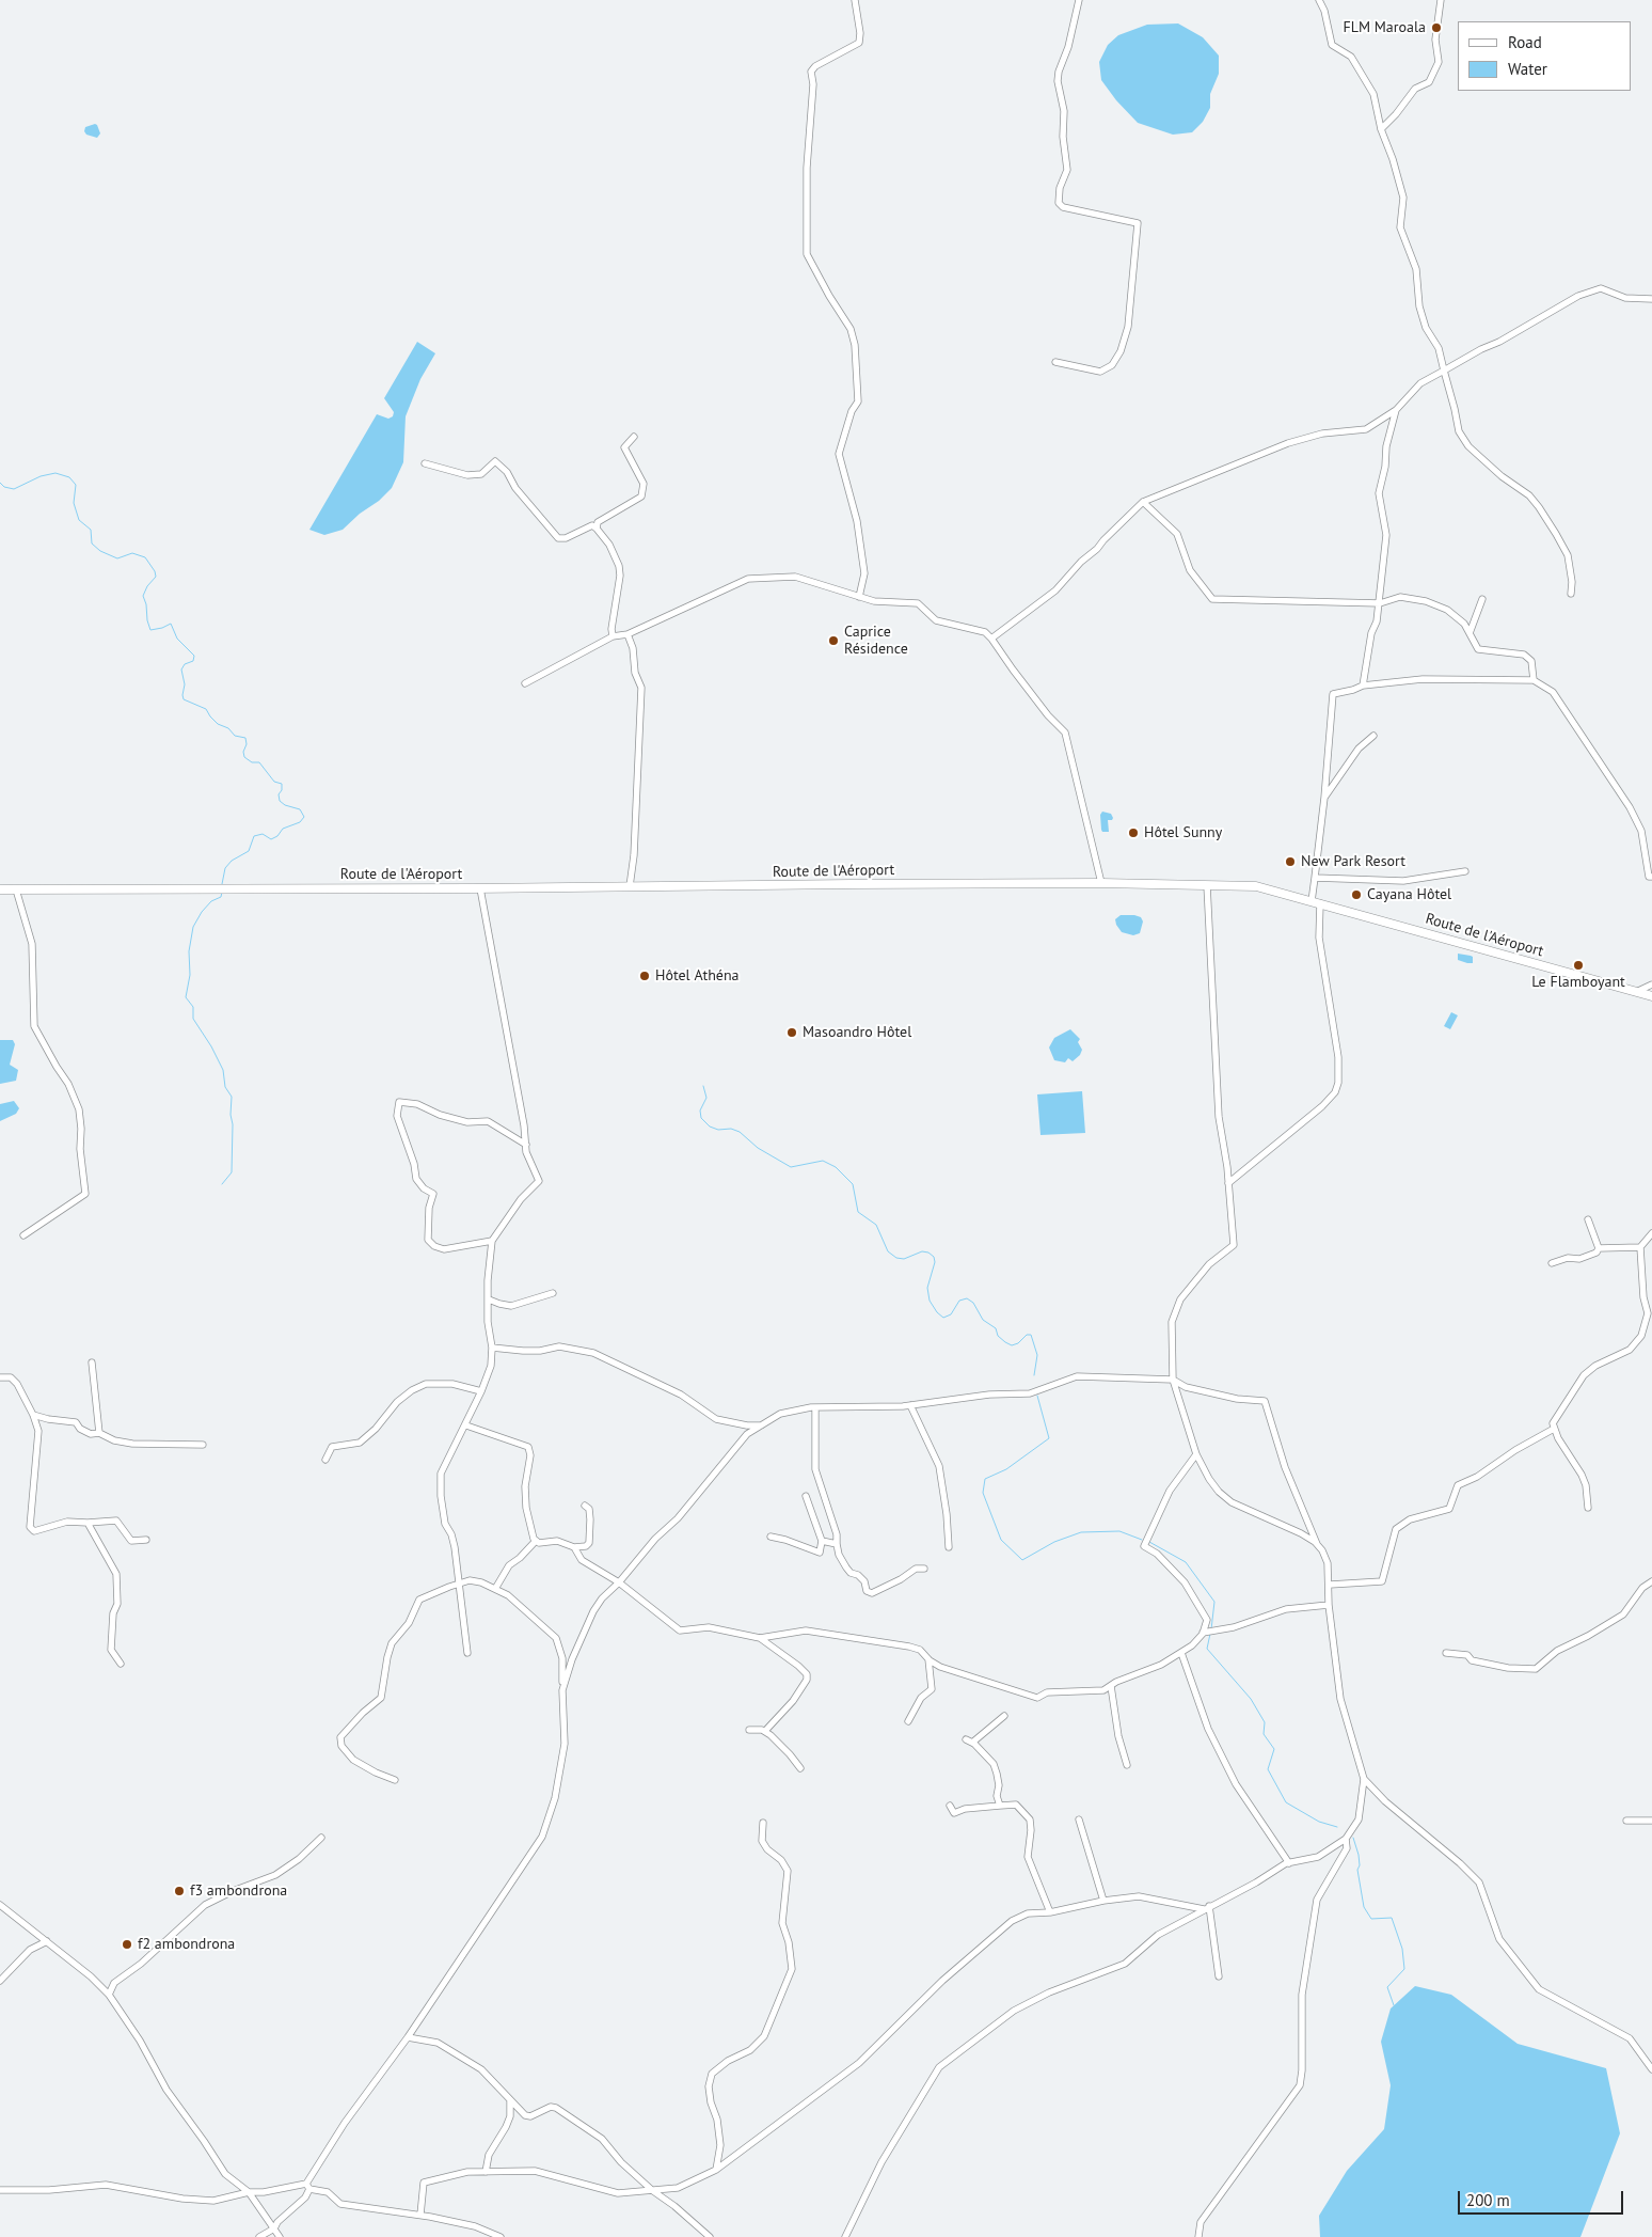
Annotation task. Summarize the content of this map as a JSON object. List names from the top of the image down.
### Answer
{
  "streets": {
    "main road": ["Route de l'Aéroport"]
  },
  "places": [
    "FLM Maroala",
    "Caprice Résidence",
    "Hôtel Sunny",
    "New Park Resort",
    "Cayana Hôtel",
    "Le Flamboyant",
    "Hôtel Athéna",
    "Masoandro Hôtel",
    "f3 ambondrona",
    "f2 ambondrona"
  ],
  "legend": ["Road", "Water"],
  "scale_bar": "200 m"
}
